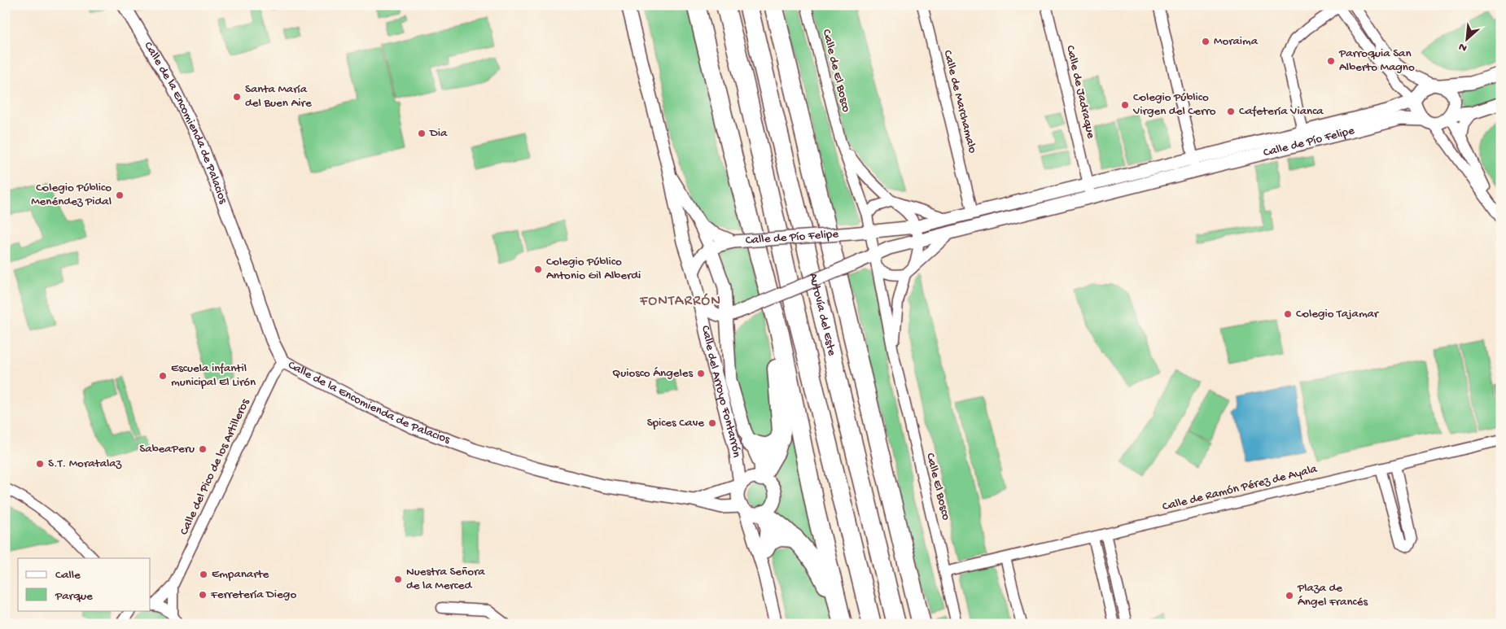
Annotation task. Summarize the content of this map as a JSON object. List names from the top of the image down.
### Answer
{
  "streets": {
    "highway": ["Autovía del Este"],
    "street": [
      "Calle de El Bosco",
      "Calle de Jadraque",
      "Calle de Marchamalo",
      "Calle de la Encomienda de Palacios",
      "Calle de Pío Felipe",
      "Calle del Arroyo Fontarrón",
      "Calle del Pico de los Artilleros",
      "Calle El Bosco",
      "Calle de Ramón Pérez de Ayala"
    ]
  },
  "crossings": [
    ["Calle de Jadraque", "Calle de Pío Felipe"],
    ["Calle de Marchamalo", "Calle de Pío Felipe"],
    ["Calle de la Encomienda de Palacios", "Calle del Arroyo Fontarrón"],
    ["Calle de la Encomienda de Palacios", "Calle del Pico de los Artilleros"],
    ["Calle de Pío Felipe", "Calle del Arroyo Fontarrón"],
    ["Calle de Pío Felipe", "Calle El Bosco"],
    ["Calle El Bosco", "Calle de Ramón Pérez de Ayala"]
  ],
  "districts": ["FONTARRÓN"],
  "places": [
    "Moraima",
    "Parroquia San Alberto Magno",
    "Santa María del Buen Aire",
    "Colegio Público Virgen del Cerro",
    "Cafetería Vianca",
    "Dia",
    "Colegio Público Menéndez Pidal",
    "Colegio Público Antonio Gil Alberdi",
    "Colegio Tajamar",
    "Quiosco Ángeles",
    "Escuela infantil municipal El Lirón",
    "Spices Cave",
    "SabeaPeru",
    "S.T. Moratalaz",
    "Empanarte",
    "Nuestra Señora de la Merced",
    "Ferretería Diego",
    "Plaza de Ángel Francés"
  ],
  "legend": ["Calle", "Parque"],
  "north": "bottom left"
}
